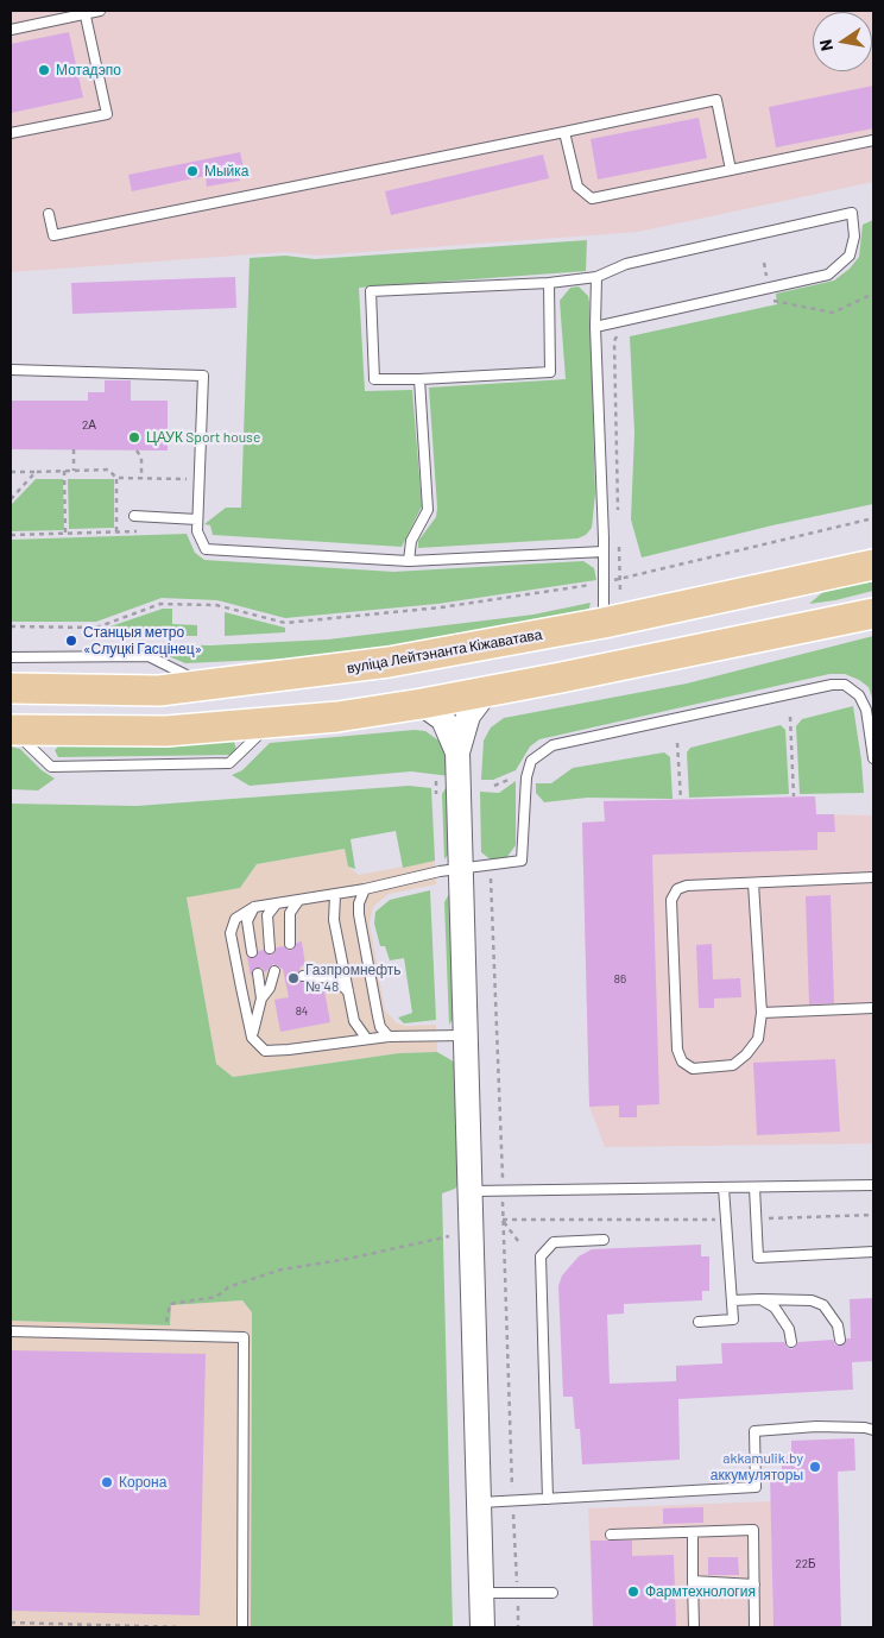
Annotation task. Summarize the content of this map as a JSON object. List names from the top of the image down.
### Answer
{
  "streets": {
    "main road": ["вуліца Лейтэнанта Кіжаватава"]
  },
  "places": [
    "Мотадэпо",
    "Мыйка",
    "ЦАУК Sport house",
    "Станцыя метро «Слуцкі Гасцінец»",
    "Газпромнефть № 48",
    "akkamulik.by аккумуляторы",
    "Корона",
    "Фармтехнология"
  ],
  "house_numbers": [
    "2А",
    "86",
    "84",
    "22Б"
  ],
  "north": "left"
}
